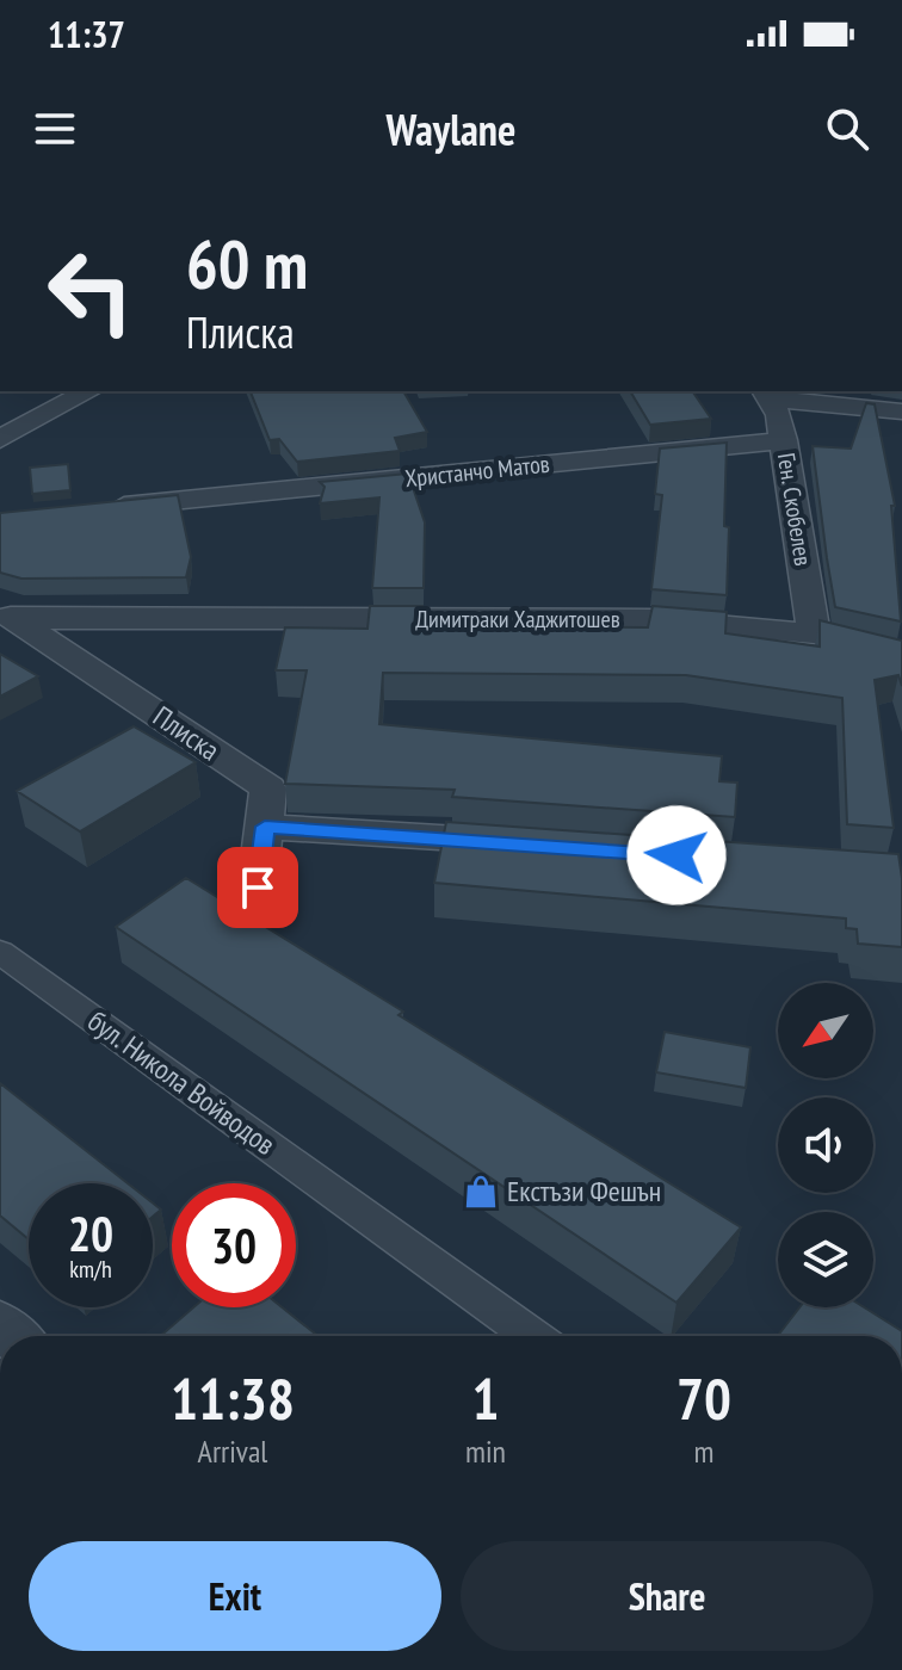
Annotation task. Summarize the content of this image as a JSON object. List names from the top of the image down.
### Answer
{
  "streets": {
    "street": [
      "Христанчо Матов",
      "Ген. Скобелев",
      "Димитраки Хаджитошев",
      "Плиска",
      "бул. Никола Войводов"
    ]
  },
  "crossings": [
    ["Христанчо Матов", "Ген. Скобелев"],
    ["Ген. Скобелев", "Димитраки Хаджитошев"],
    ["Димитраки Хаджитошев", "Плиска"]
  ],
  "places": {
    "shop": ["Екстъзи Фешън"]
  },
  "north": "bottom left",
  "page": {
    "status": "11:37",
    "header": "Waylane",
    "turn": ["60 m", "Плиска"],
    "speed": "20 km/h",
    "limit": "30",
    "eta": [
      "11:38",
      "Arrival",
      "1",
      "min",
      "70",
      "m"
    ],
    "buttons": ["Exit", "Share"]
  }
}
